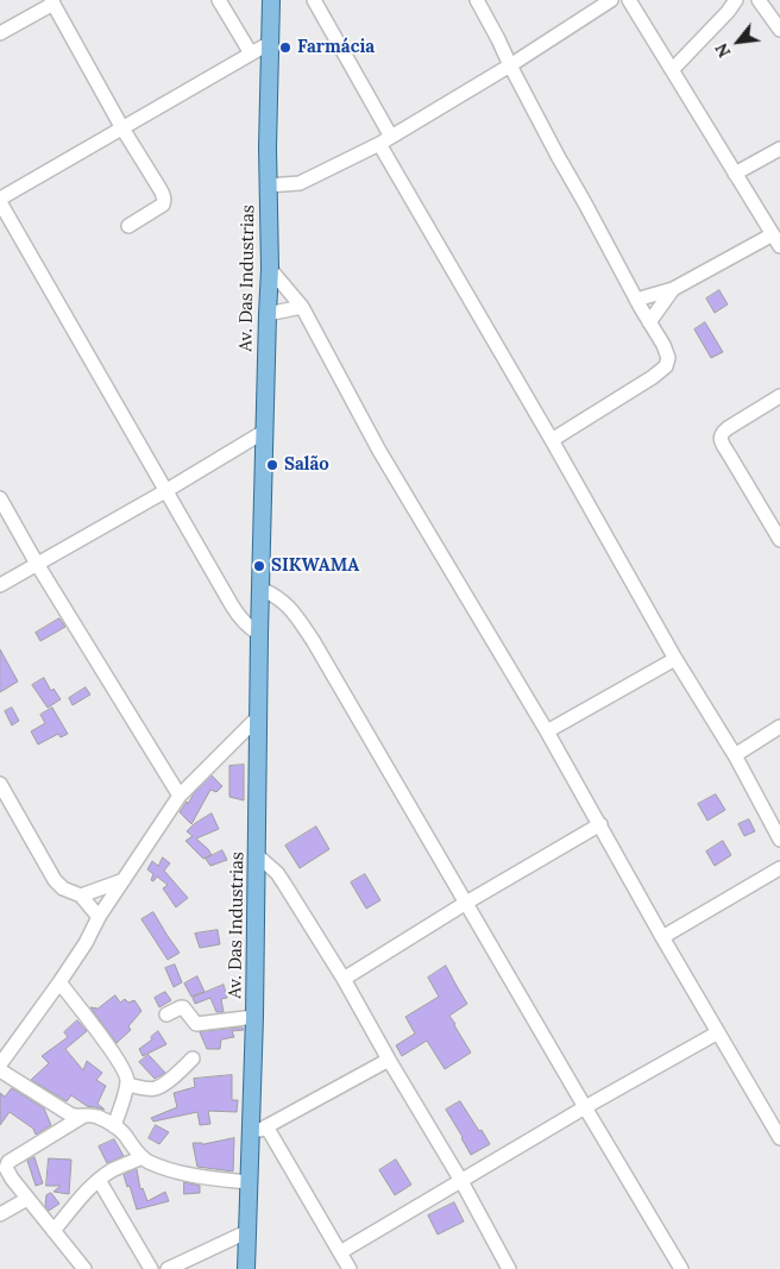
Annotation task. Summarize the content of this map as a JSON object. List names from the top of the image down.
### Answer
{
  "streets": {
    "main road": ["Av. Das Industrias"]
  },
  "places": ["Farmácia", "Salão", "SIKWAMA"],
  "north": "bottom left"
}
